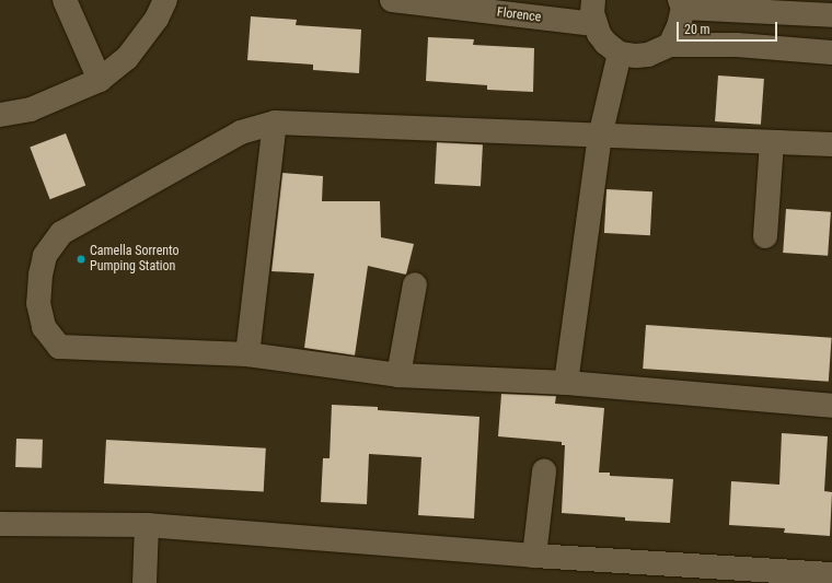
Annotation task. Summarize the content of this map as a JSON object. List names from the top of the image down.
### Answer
{
  "streets": {
    "street": ["Florence"]
  },
  "places": ["Camella Sorrento Pumping Station"],
  "scale_bar": "20 m"
}
